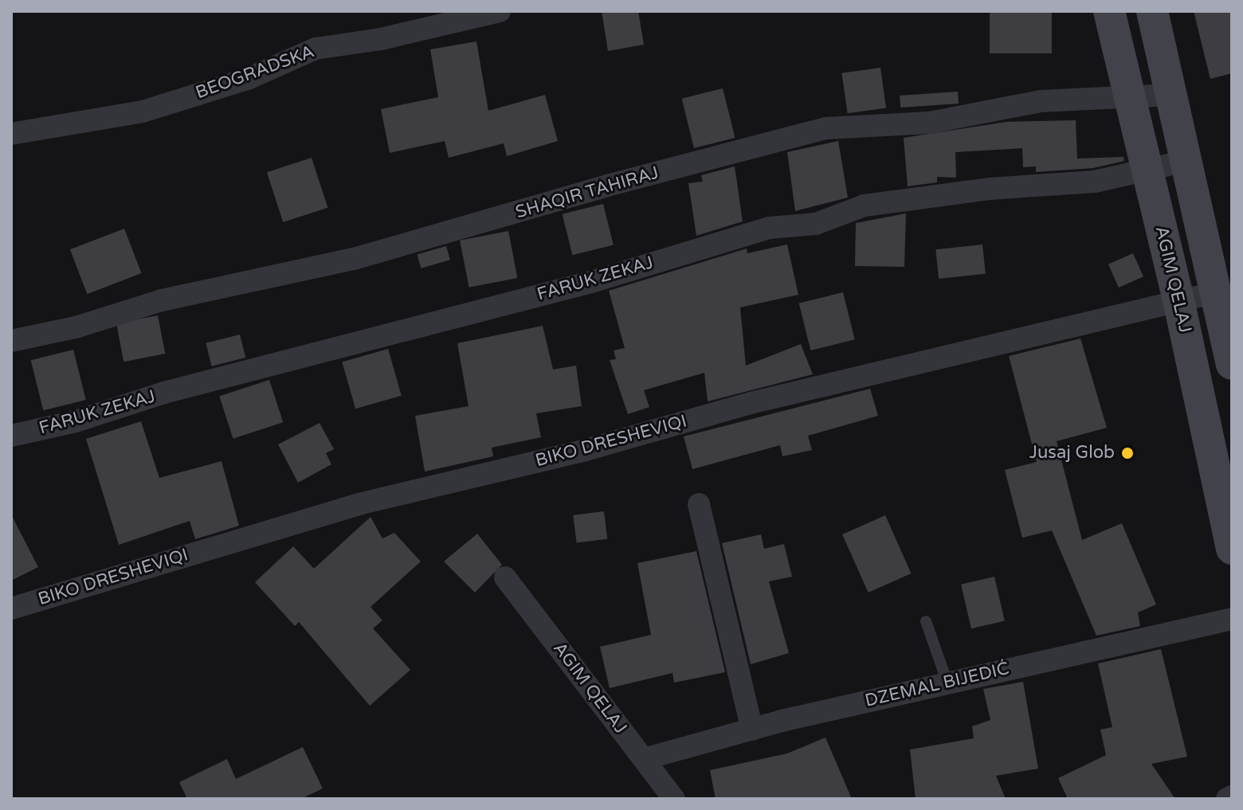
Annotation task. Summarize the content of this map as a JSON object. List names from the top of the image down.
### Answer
{
  "streets": {
    "main road": ["AGIM QELAJ"],
    "street": [
      "BEOGRADSKA",
      "SHAQIR TAHIRAJ",
      "FARUK ZEKAJ",
      "BIKO DRESHEVIQI",
      "DZEMAL BIJEDIĆ"
    ]
  },
  "crossings": [
    ["SHAQIR TAHIRAJ", "AGIM QELAJ"],
    ["FARUK ZEKAJ", "AGIM QELAJ"],
    ["AGIM QELAJ", "BIKO DRESHEVIQI"],
    ["AGIM QELAJ", "DZEMAL BIJEDIĆ"]
  ],
  "places": ["Jusaj Glob"]
}
